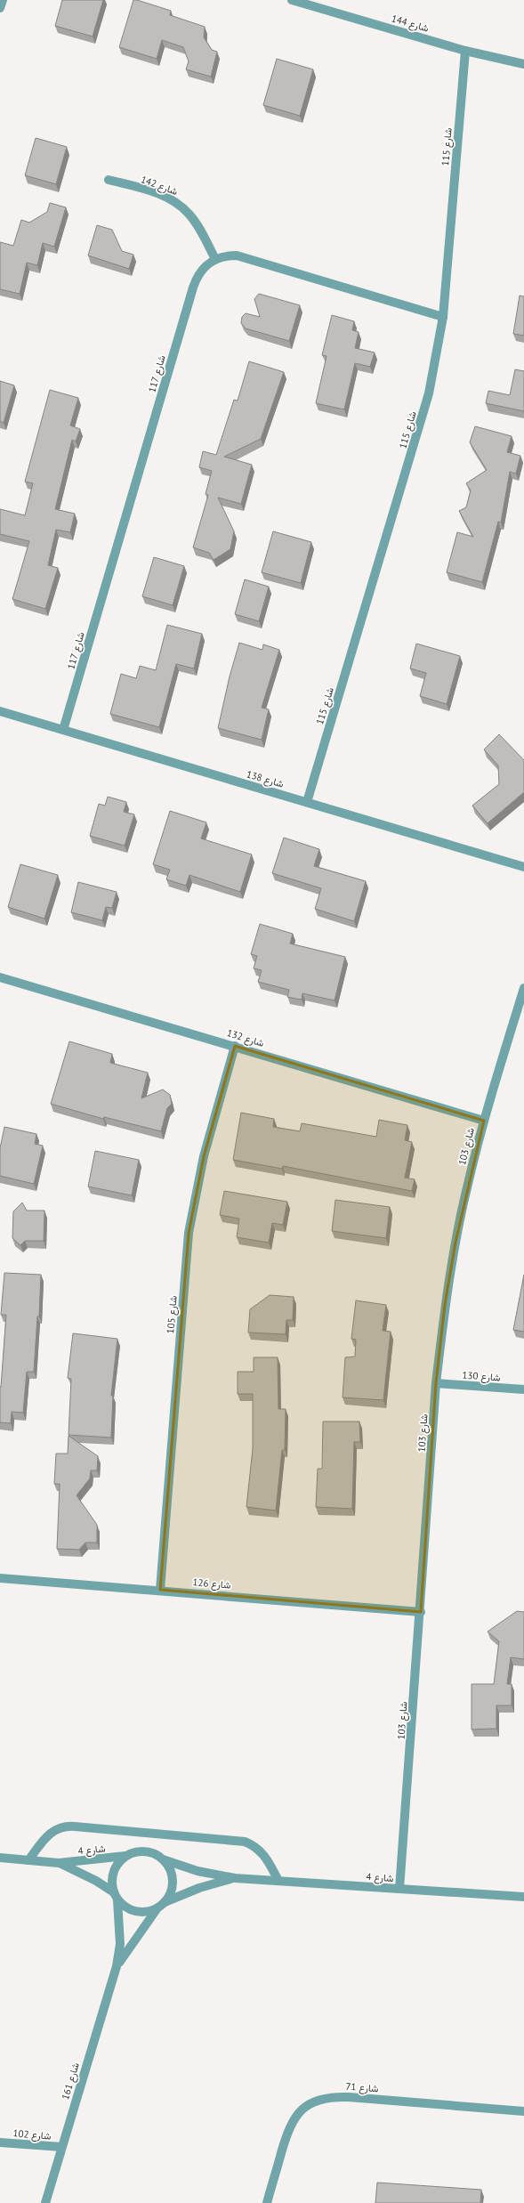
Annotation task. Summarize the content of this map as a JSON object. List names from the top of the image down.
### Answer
{
  "streets": {
    "street": [
      "شارع 144",
      "شارع 115",
      "شارع 142",
      "شارع 117",
      "شارع 138",
      "شارع 132",
      "شارع 103",
      "شارع 105",
      "شارع 130",
      "شارع 126",
      "شارع 4",
      "شارع 161",
      "شارع 71",
      "شارع 102"
    ]
  },
  "crossings": [
    ["شارع 144", "شارع 115"],
    ["شارع 115", "شارع 117"],
    ["شارع 115", "شارع 138"],
    ["شارع 142", "شارع 117"],
    ["شارع 117", "شارع 138"],
    ["شارع 132", "شارع 103"],
    ["شارع 132", "شارع 105"],
    ["شارع 103", "شارع 130"],
    ["شارع 103", "شارع 126"],
    ["شارع 103", "شارع 4"],
    ["شارع 105", "شارع 126"],
    ["شارع 4", "شارع 161"],
    ["شارع 161", "شارع 102"]
  ]
}
